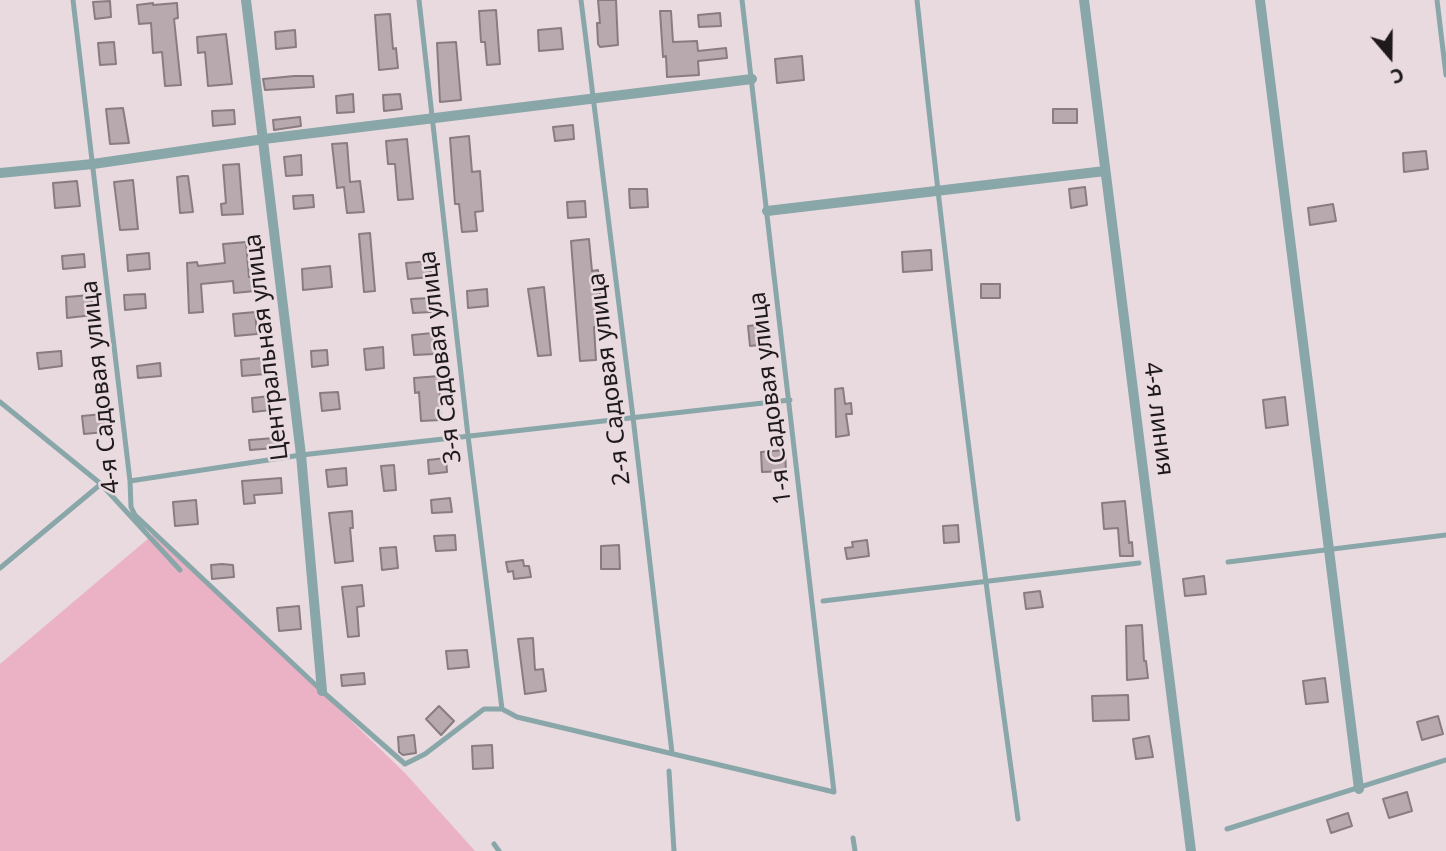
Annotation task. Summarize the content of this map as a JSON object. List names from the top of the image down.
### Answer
{
  "streets": {
    "street": ["Центральная улица", "4-я линия"],
    "lane": [
      "3-я Садовая улица",
      "2-я Садовая улица",
      "4-я Садовая улица",
      "1-я Садовая улица"
    ]
  },
  "crossings": [
    ["Центральная улица", "4-я Садовая улица"],
    ["3-я Садовая улица", "4-я Садовая улица"],
    ["2-я Садовая улица", "1-я Садовая улица"]
  ],
  "north": "bottom"
}
